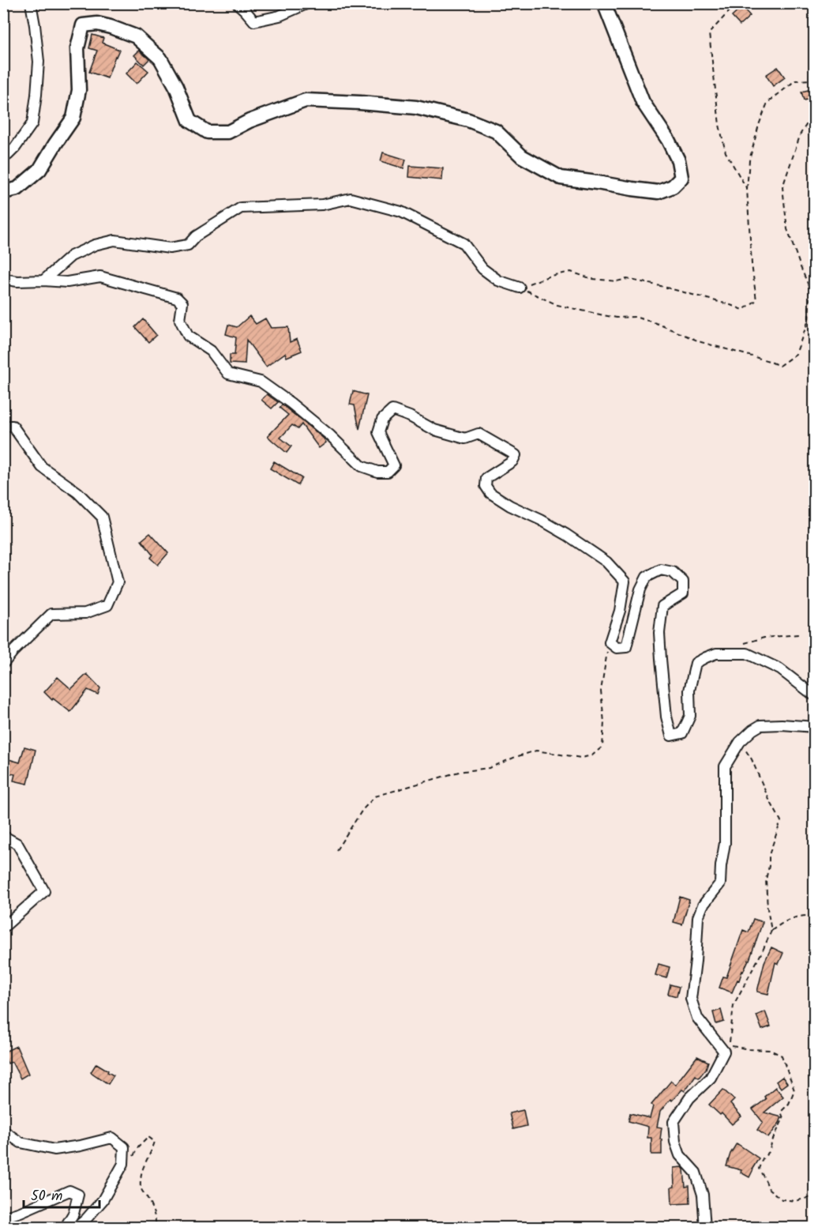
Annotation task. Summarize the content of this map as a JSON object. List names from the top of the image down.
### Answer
{
  "scale_bar": "50 m"
}
